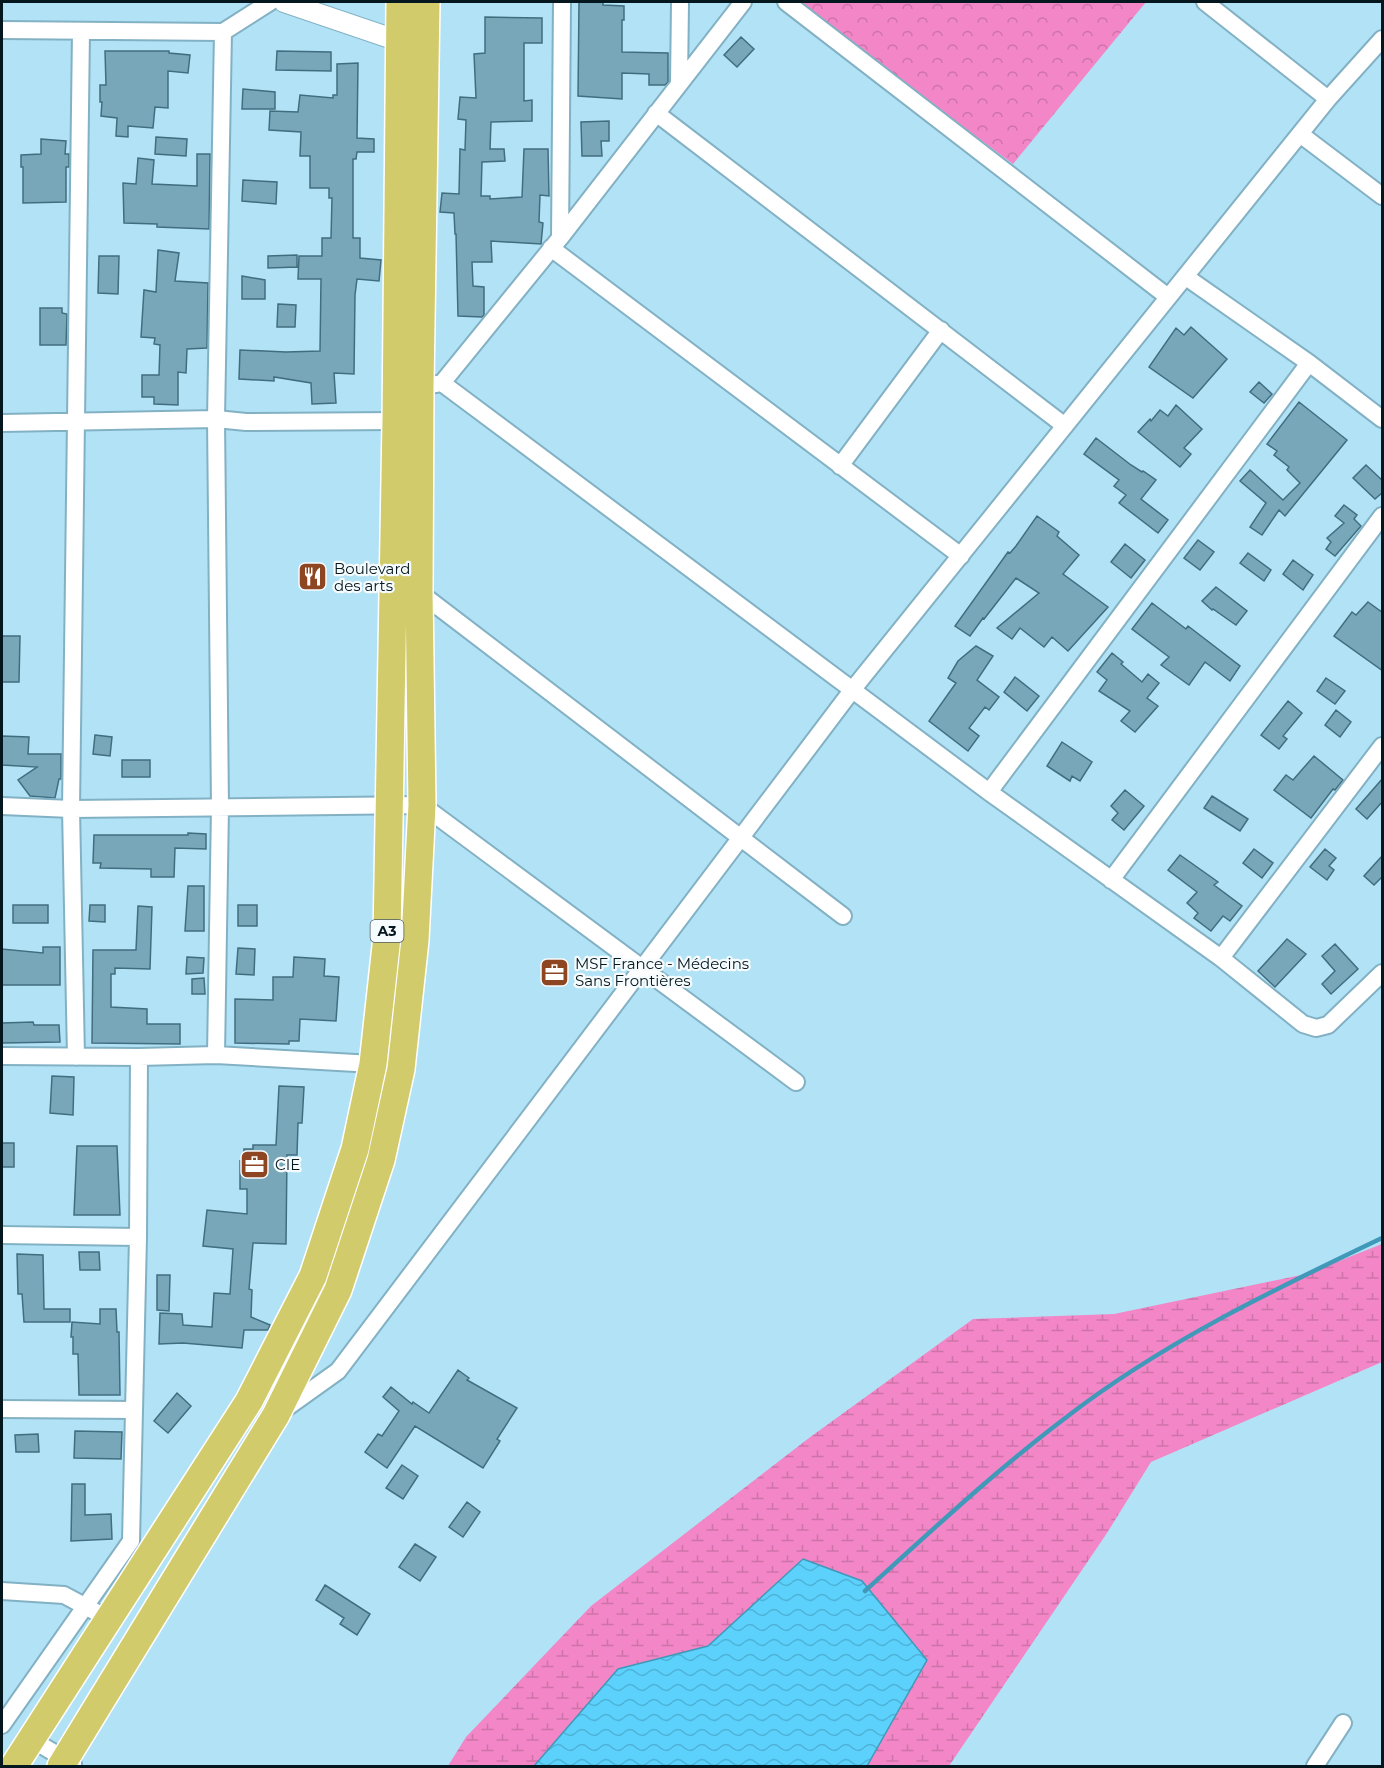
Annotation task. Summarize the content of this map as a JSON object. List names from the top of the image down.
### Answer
{
  "streets": {
    "highway": ["A3"]
  },
  "places": {
    "restaurant": ["Boulevard des arts"],
    "office": ["MSF France - Médecins Sans Frontières", "CIE"]
  }
}
